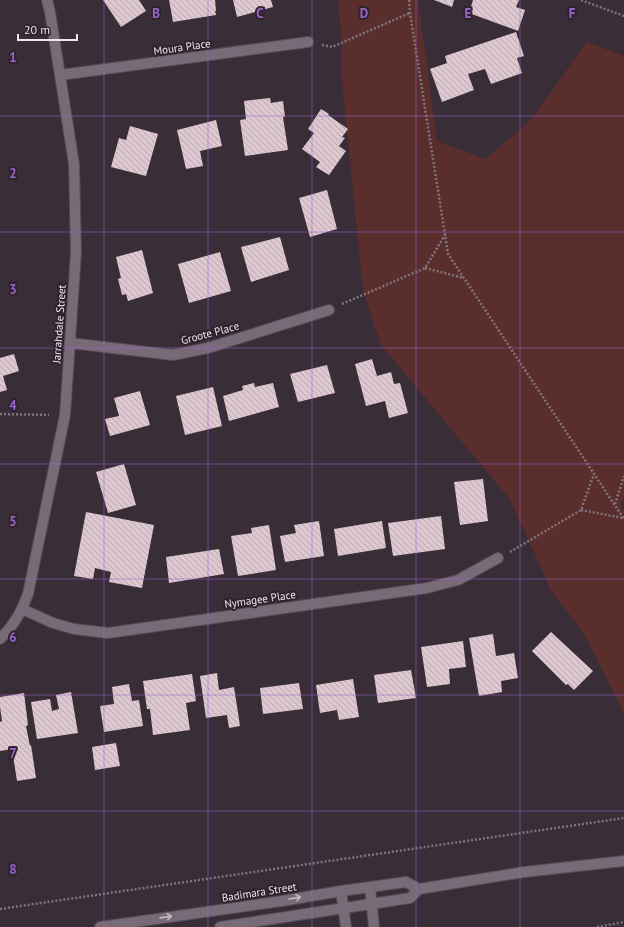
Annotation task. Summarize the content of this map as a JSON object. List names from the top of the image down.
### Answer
{
  "streets": {
    "street": [
      "Moura Place",
      "Jarrahdale Street",
      "Groote Place",
      "Nymagee Place",
      "Badimara Street"
    ]
  },
  "crossings": [
    ["Moura Place", "Jarrahdale Street"],
    ["Jarrahdale Street", "Groote Place"],
    ["Jarrahdale Street", "Nymagee Place"]
  ],
  "scale_bar": "20 m",
  "grid": {
    "columns": [
      "B",
      "C",
      "D",
      "E",
      "F"
    ],
    "rows": [
      "1",
      "2",
      "3",
      "4",
      "5",
      "6",
      "7",
      "8"
    ]
  }
}
